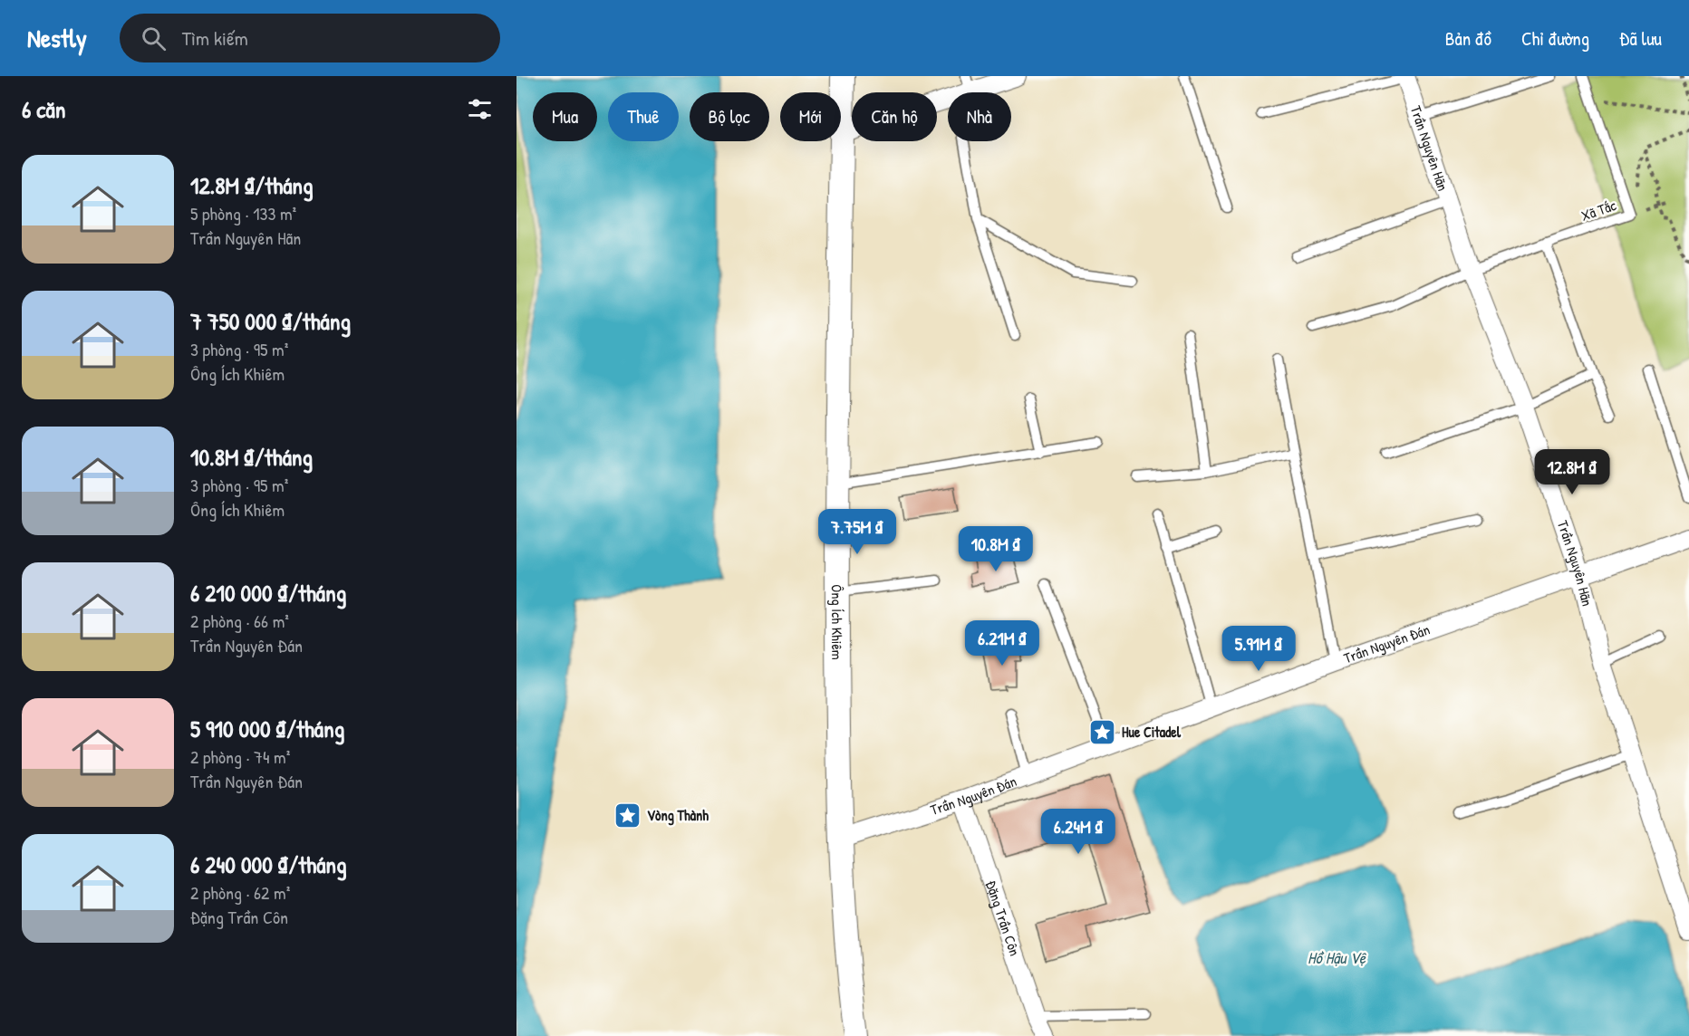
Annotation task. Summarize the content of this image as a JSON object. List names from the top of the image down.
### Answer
{
  "streets": {
    "street": [
      "Trần Nguyên Hãn",
      "Ông Ích Khiêm",
      "Trần Nguyên Đán",
      "Đặng Trần Côn"
    ],
    "lane": ["Xã Tắc"]
  },
  "crossings": [
    ["Trần Nguyên Hãn", "Xã Tắc"],
    ["Trần Nguyên Hãn", "Trần Nguyên Đán"],
    ["Ông Ích Khiêm", "Trần Nguyên Đán"],
    ["Trần Nguyên Đán", "Đặng Trần Côn"]
  ],
  "water": ["Hồ Hậu Vệ"],
  "places": {
    "place": ["Hue Citadel", "Vòng Thành"]
  },
  "page": {
    "header": "Nestly",
    "search": "Tìm kiếm",
    "nav": ["Bản đồ", "Chỉ đường", "Đã lưu"],
    "heading": "6 căn",
    "chip": [
      "Mua",
      "Thuê",
      "Bộ lọc",
      "Mới",
      "Căn hộ",
      "Nhà"
    ],
    "list": [
      {
        "name": "12.8M ₫/tháng",
        "note": "5 phòng · 133 m² · Trần Nguyên Hãn"
      },
      {
        "name": "7 750 000 ₫/tháng",
        "note": "3 phòng · 95 m² · Ông Ích Khiêm"
      },
      {
        "name": "10.8M ₫/tháng",
        "note": "3 phòng · 95 m² · Ông Ích Khiêm"
      },
      {
        "name": "6 210 000 ₫/tháng",
        "note": "2 phòng · 66 m² · Trần Nguyên Đán"
      },
      {
        "name": "5 910 000 ₫/tháng",
        "note": "2 phòng · 74 m² · Trần Nguyên Đán"
      },
      {
        "name": "6 240 000 ₫/tháng",
        "note": "2 phòng · 62 m² · Đặng Trần Côn"
      }
    ],
    "price": [
      "12.8M ₫",
      "7.75M ₫",
      "10.8M ₫",
      "6.21M ₫",
      "5.91M ₫",
      "6.24M ₫"
    ]
  }
}
